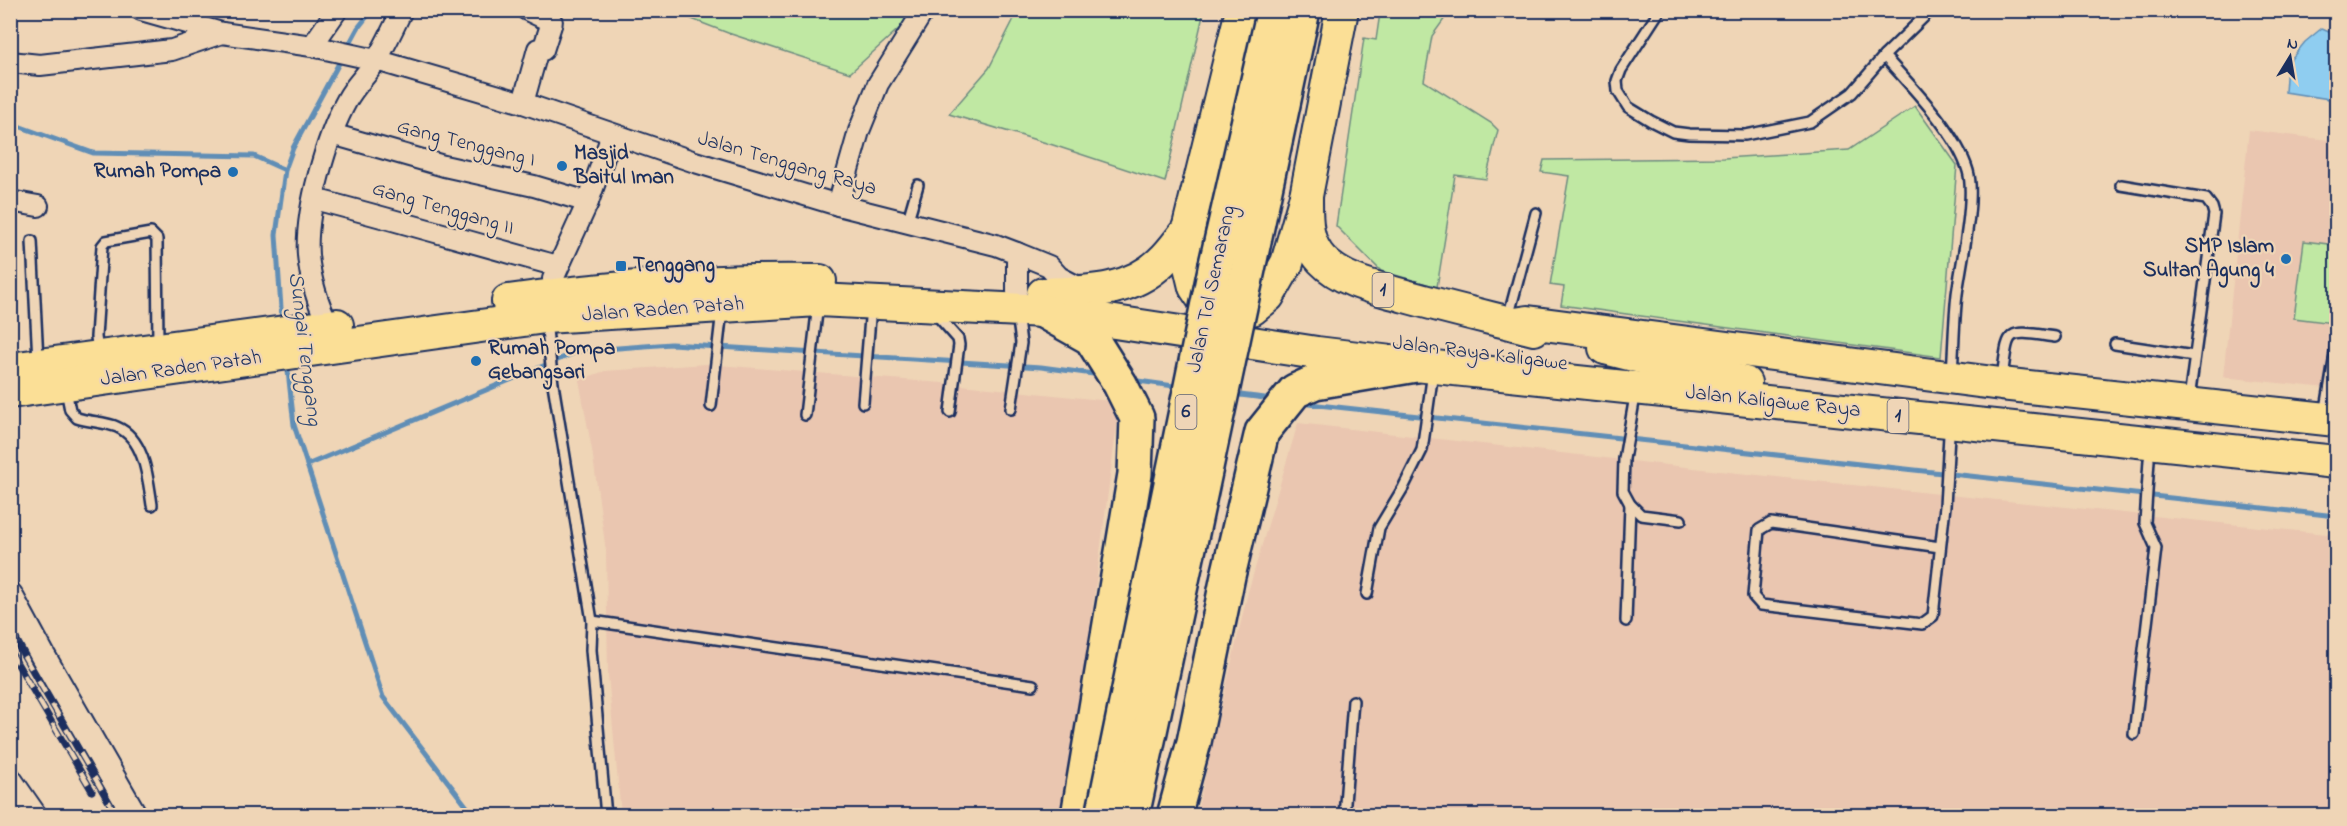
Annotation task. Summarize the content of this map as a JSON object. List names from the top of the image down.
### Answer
{
  "streets": {
    "highway": [
      "Jalan Tol Semarang",
      "1",
      "Jalan Raden Patah",
      "Jalan Raya Kaligawe",
      "Jalan Kaligawe Raya",
      "6"
    ],
    "street": ["Gang Tenggang I", "Jalan Tenggang Raya", "Gang Tenggang II"]
  },
  "crossings": [
    ["1", "Jalan Raya Kaligawe"],
    ["1", "Jalan Kaligawe Raya"],
    ["Jalan Raden Patah", "Jalan Raya Kaligawe"],
    ["Jalan Raya Kaligawe", "Jalan Kaligawe Raya"]
  ],
  "water": ["Sungai Tenggang"],
  "places": {
    "other": [
      "Masjid Baitul Iman",
      "Rumah Pompa",
      "SMP Islam Sultan Agung 4",
      "Rumah Pompa Gebangsari"
    ],
    "transit": ["Tenggang"]
  },
  "north": "top"
}
